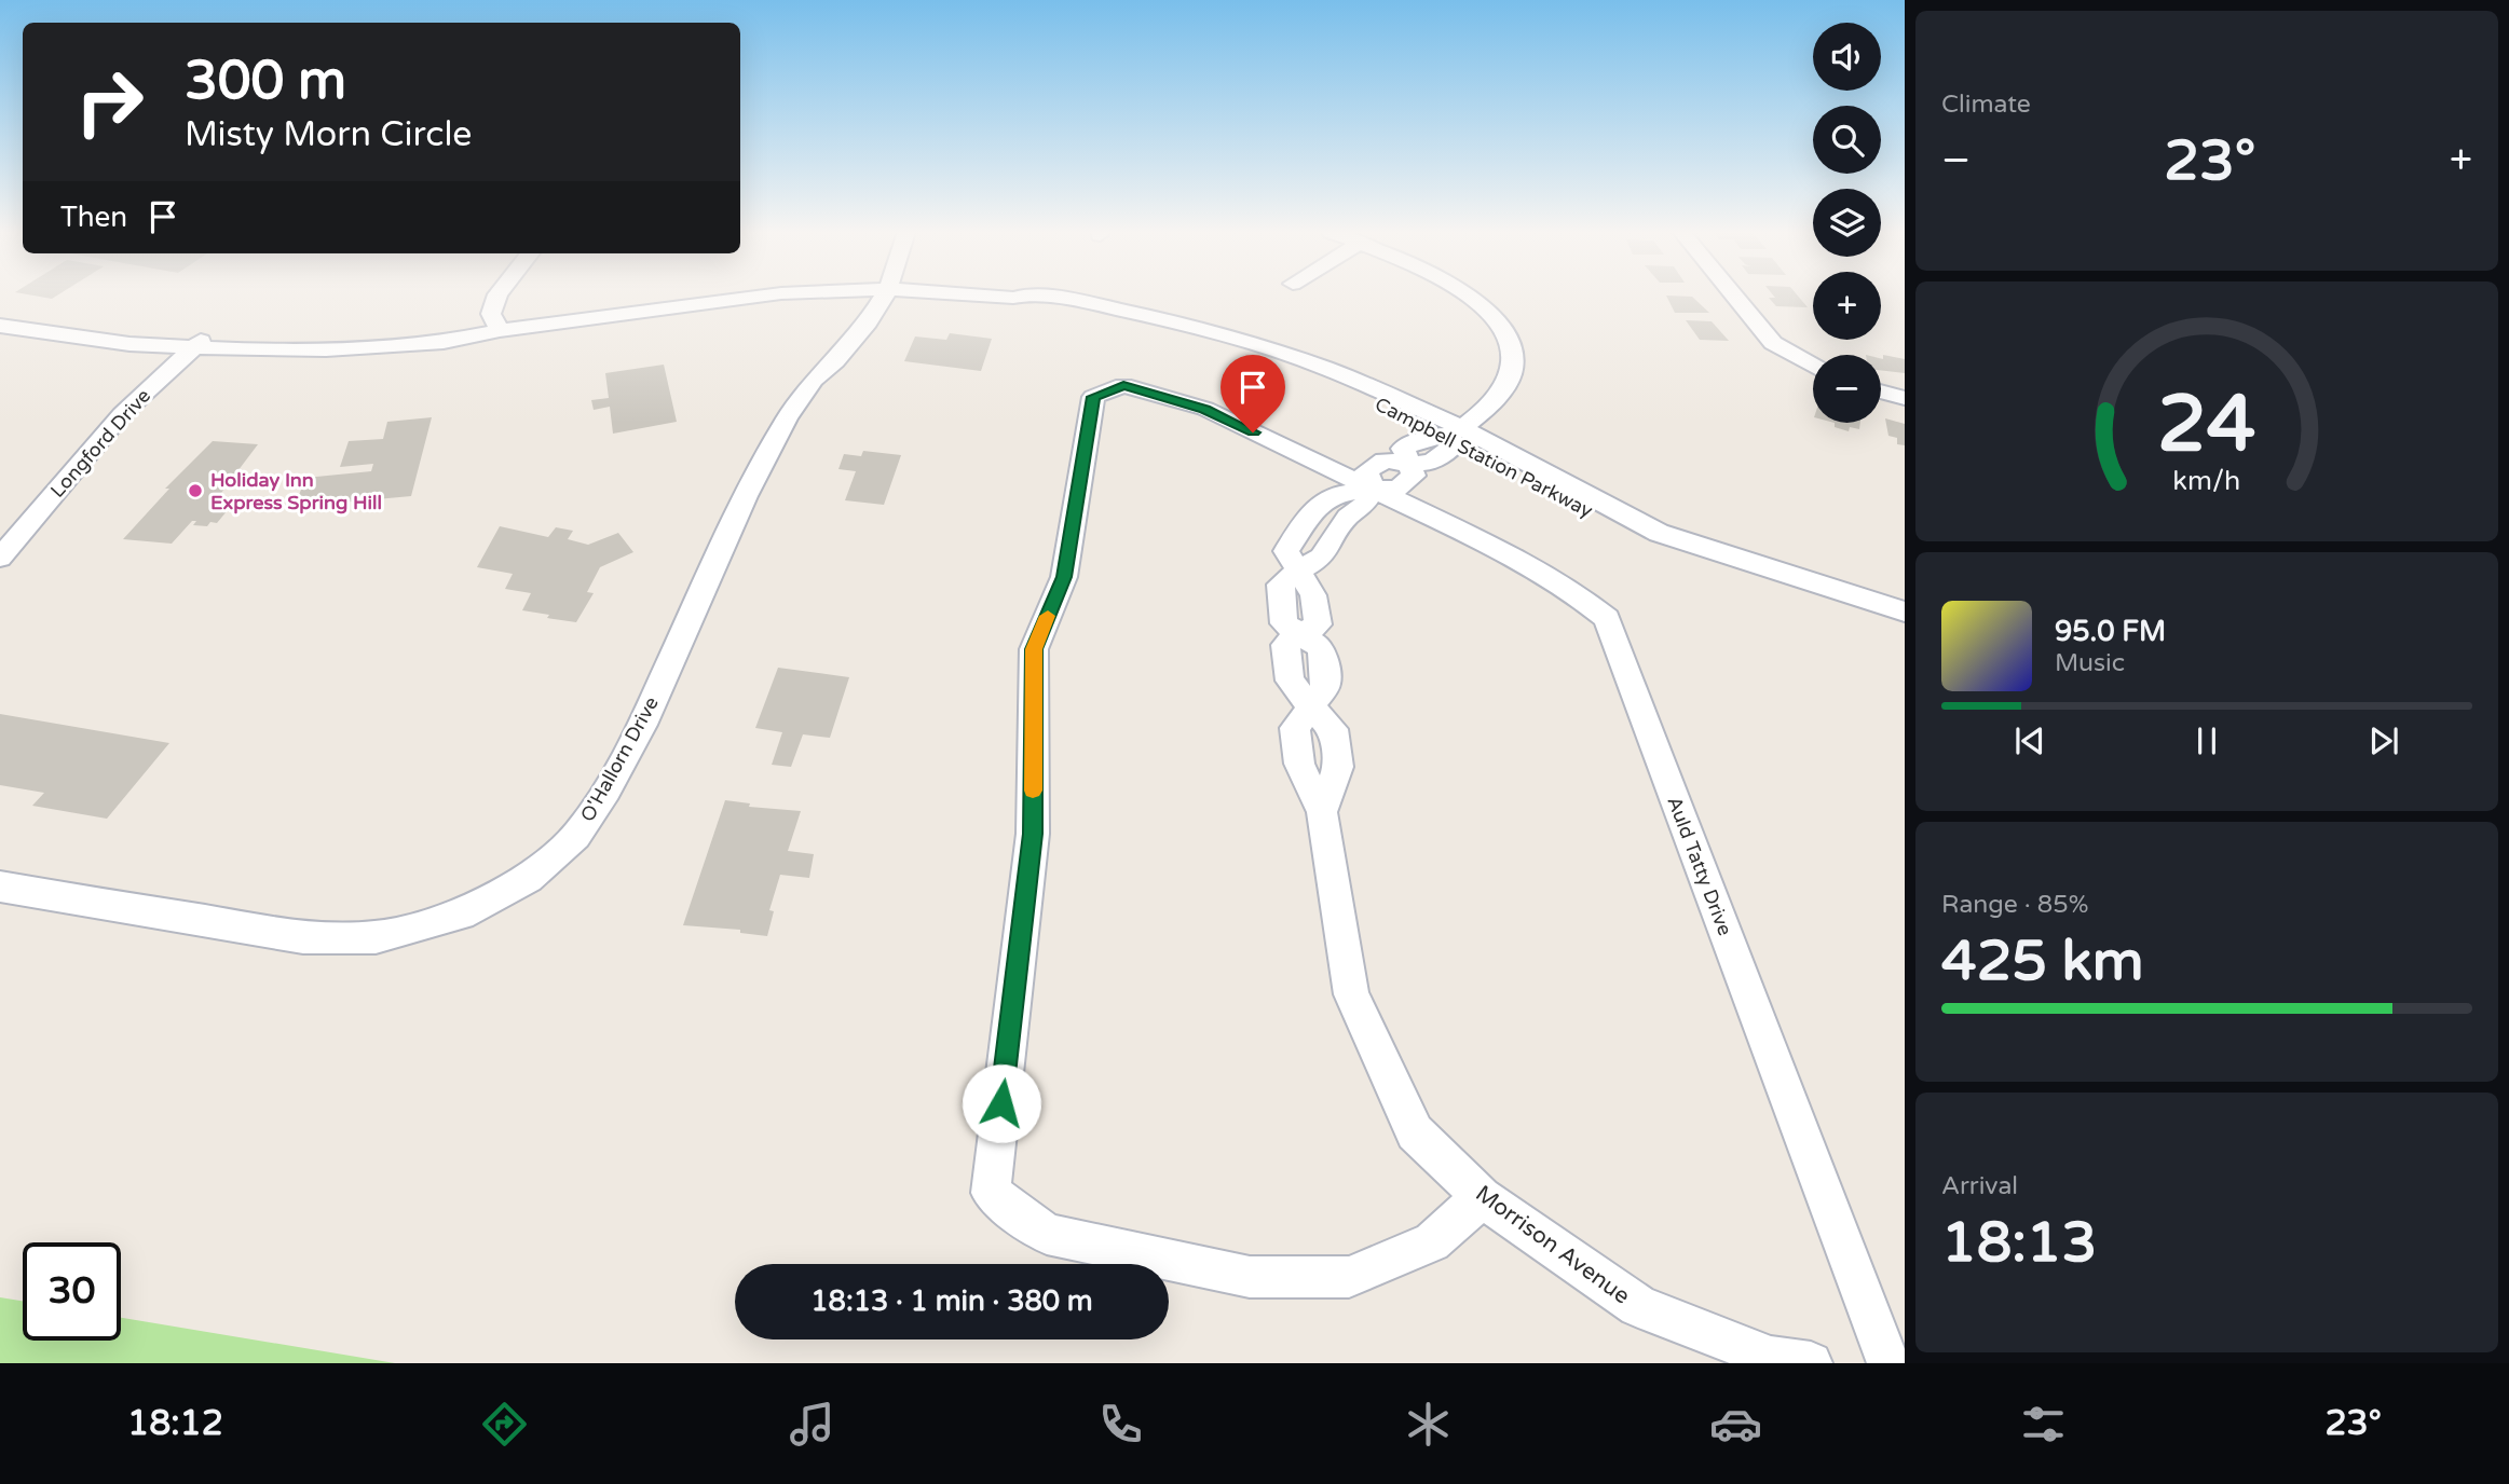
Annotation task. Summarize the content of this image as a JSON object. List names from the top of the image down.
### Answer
{
  "streets": {
    "street": [
      "Longford Drive",
      "Campbell Station Parkway",
      "O'Hallorn Drive",
      "Auld Tatty Drive",
      "Morrison Avenue"
    ]
  },
  "crossings": [
    ["Longford Drive", "Campbell Station Parkway"],
    ["Auld Tatty Drive", "Morrison Avenue"]
  ],
  "places": ["Holiday Inn Express Spring Hill"],
  "page": {
    "tile": [
      "Climate",
      ["Range · 85%", "425 km"],
      ["Arrival", "18:13"]
    ],
    "map_buttons": ["+", "−"],
    "turn": ["300 m", "Misty Morn Circle"],
    "heat": ["−", "23°", "+"],
    "then": "Then",
    "song": ["95.0 FM", "Music"],
    "limit": "30",
    "trip": "18:13 · 1 min · 380 m",
    "tabs": ["18:12", "23°"],
    "gauge": ["24", "km/h"]
  }
}
